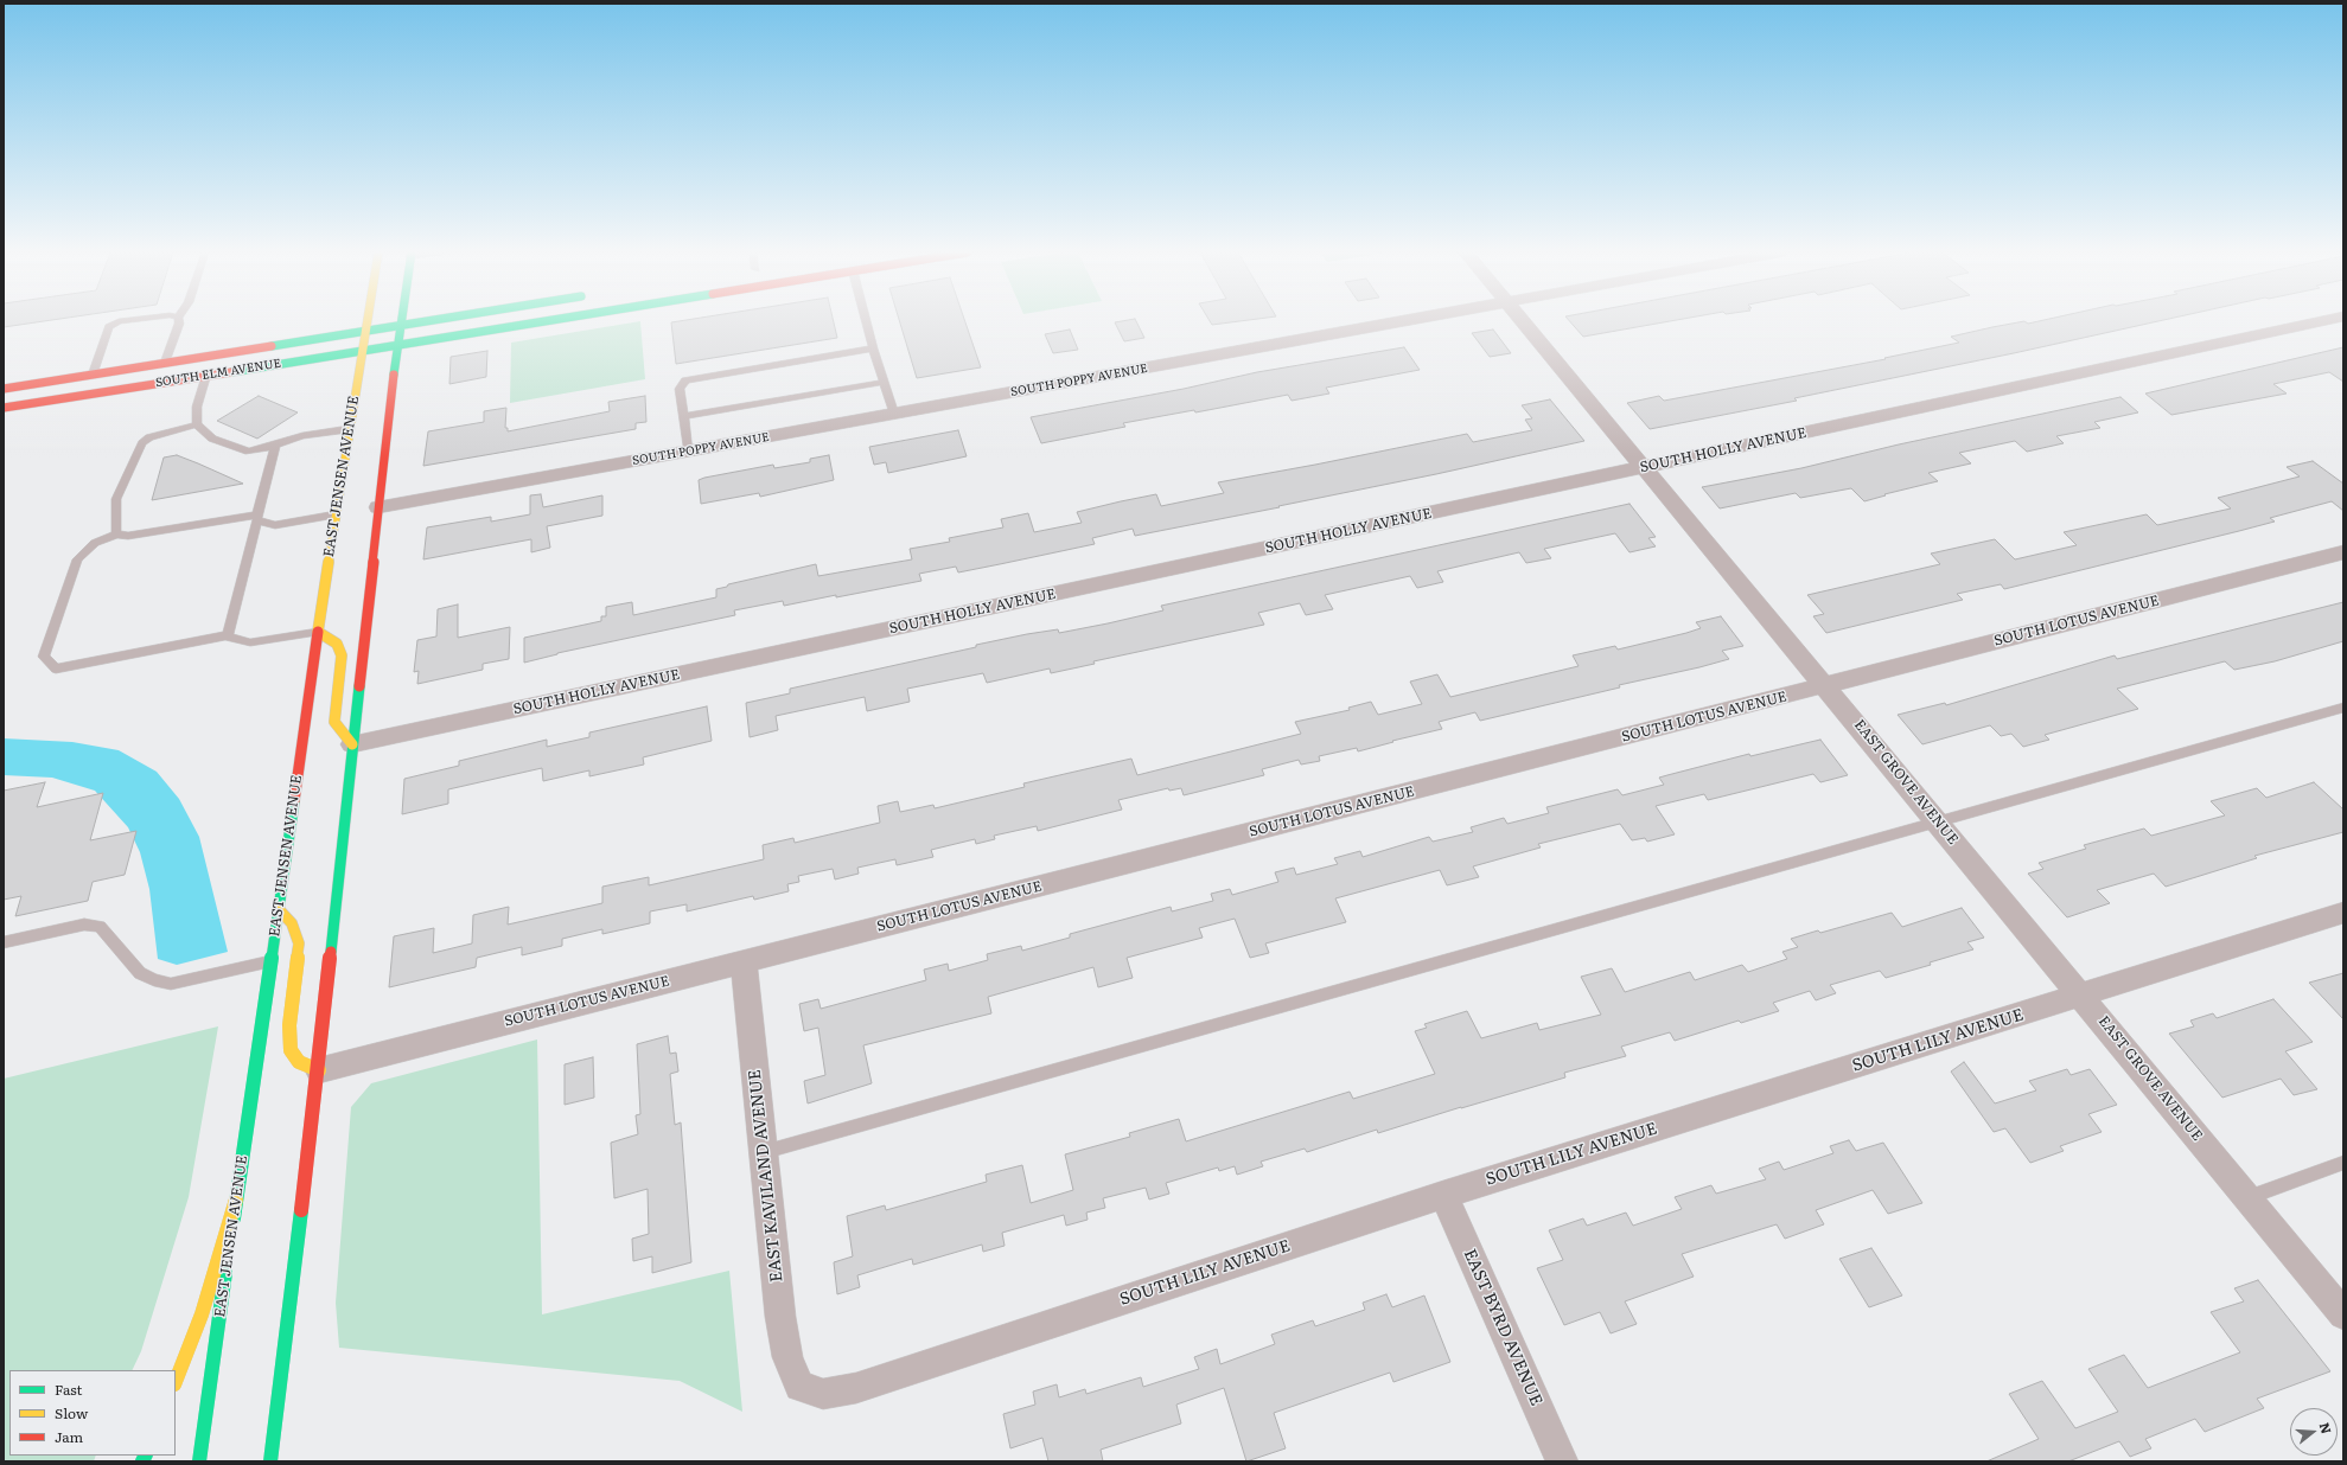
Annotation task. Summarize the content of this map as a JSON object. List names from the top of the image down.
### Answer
{
  "streets": {
    "main road": ["SOUTH ELM AVENUE", "EAST JENSEN AVENUE"],
    "street": [
      "SOUTH POPPY AVENUE",
      "SOUTH HOLLY AVENUE",
      "SOUTH LOTUS AVENUE",
      "EAST GROVE AVENUE",
      "SOUTH LILY AVENUE",
      "EAST KAVILAND AVENUE",
      "EAST BYRD AVENUE"
    ]
  },
  "crossings": [
    ["SOUTH ELM AVENUE", "EAST JENSEN AVENUE"],
    ["SOUTH HOLLY AVENUE", "EAST GROVE AVENUE"],
    ["SOUTH LOTUS AVENUE", "EAST GROVE AVENUE"],
    ["SOUTH LOTUS AVENUE", "EAST KAVILAND AVENUE"],
    ["EAST GROVE AVENUE", "SOUTH LILY AVENUE"],
    ["SOUTH LILY AVENUE", "EAST KAVILAND AVENUE"],
    ["SOUTH LILY AVENUE", "EAST BYRD AVENUE"]
  ],
  "legend": ["Fast", "Slow", "Jam"],
  "north": "right"
}
